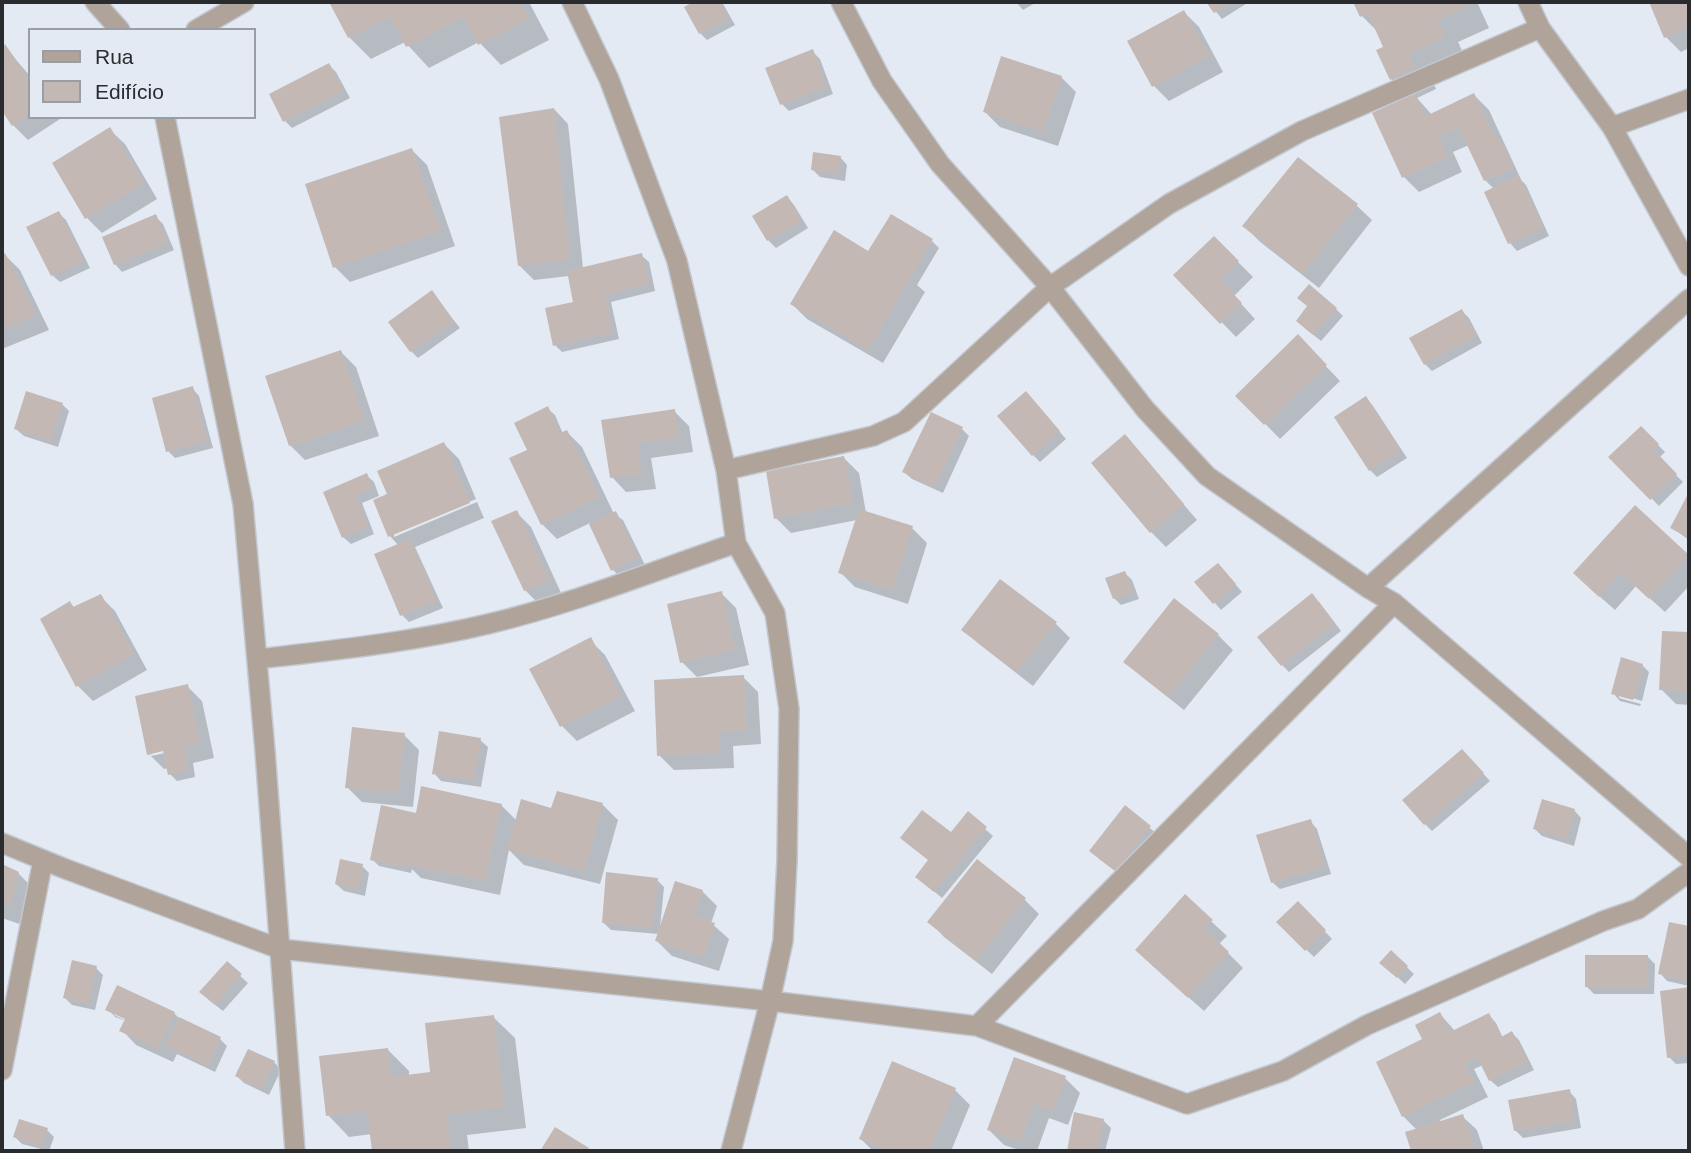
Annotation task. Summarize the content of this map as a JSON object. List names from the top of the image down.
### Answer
{
  "legend": ["Rua", "Edifício"]
}
